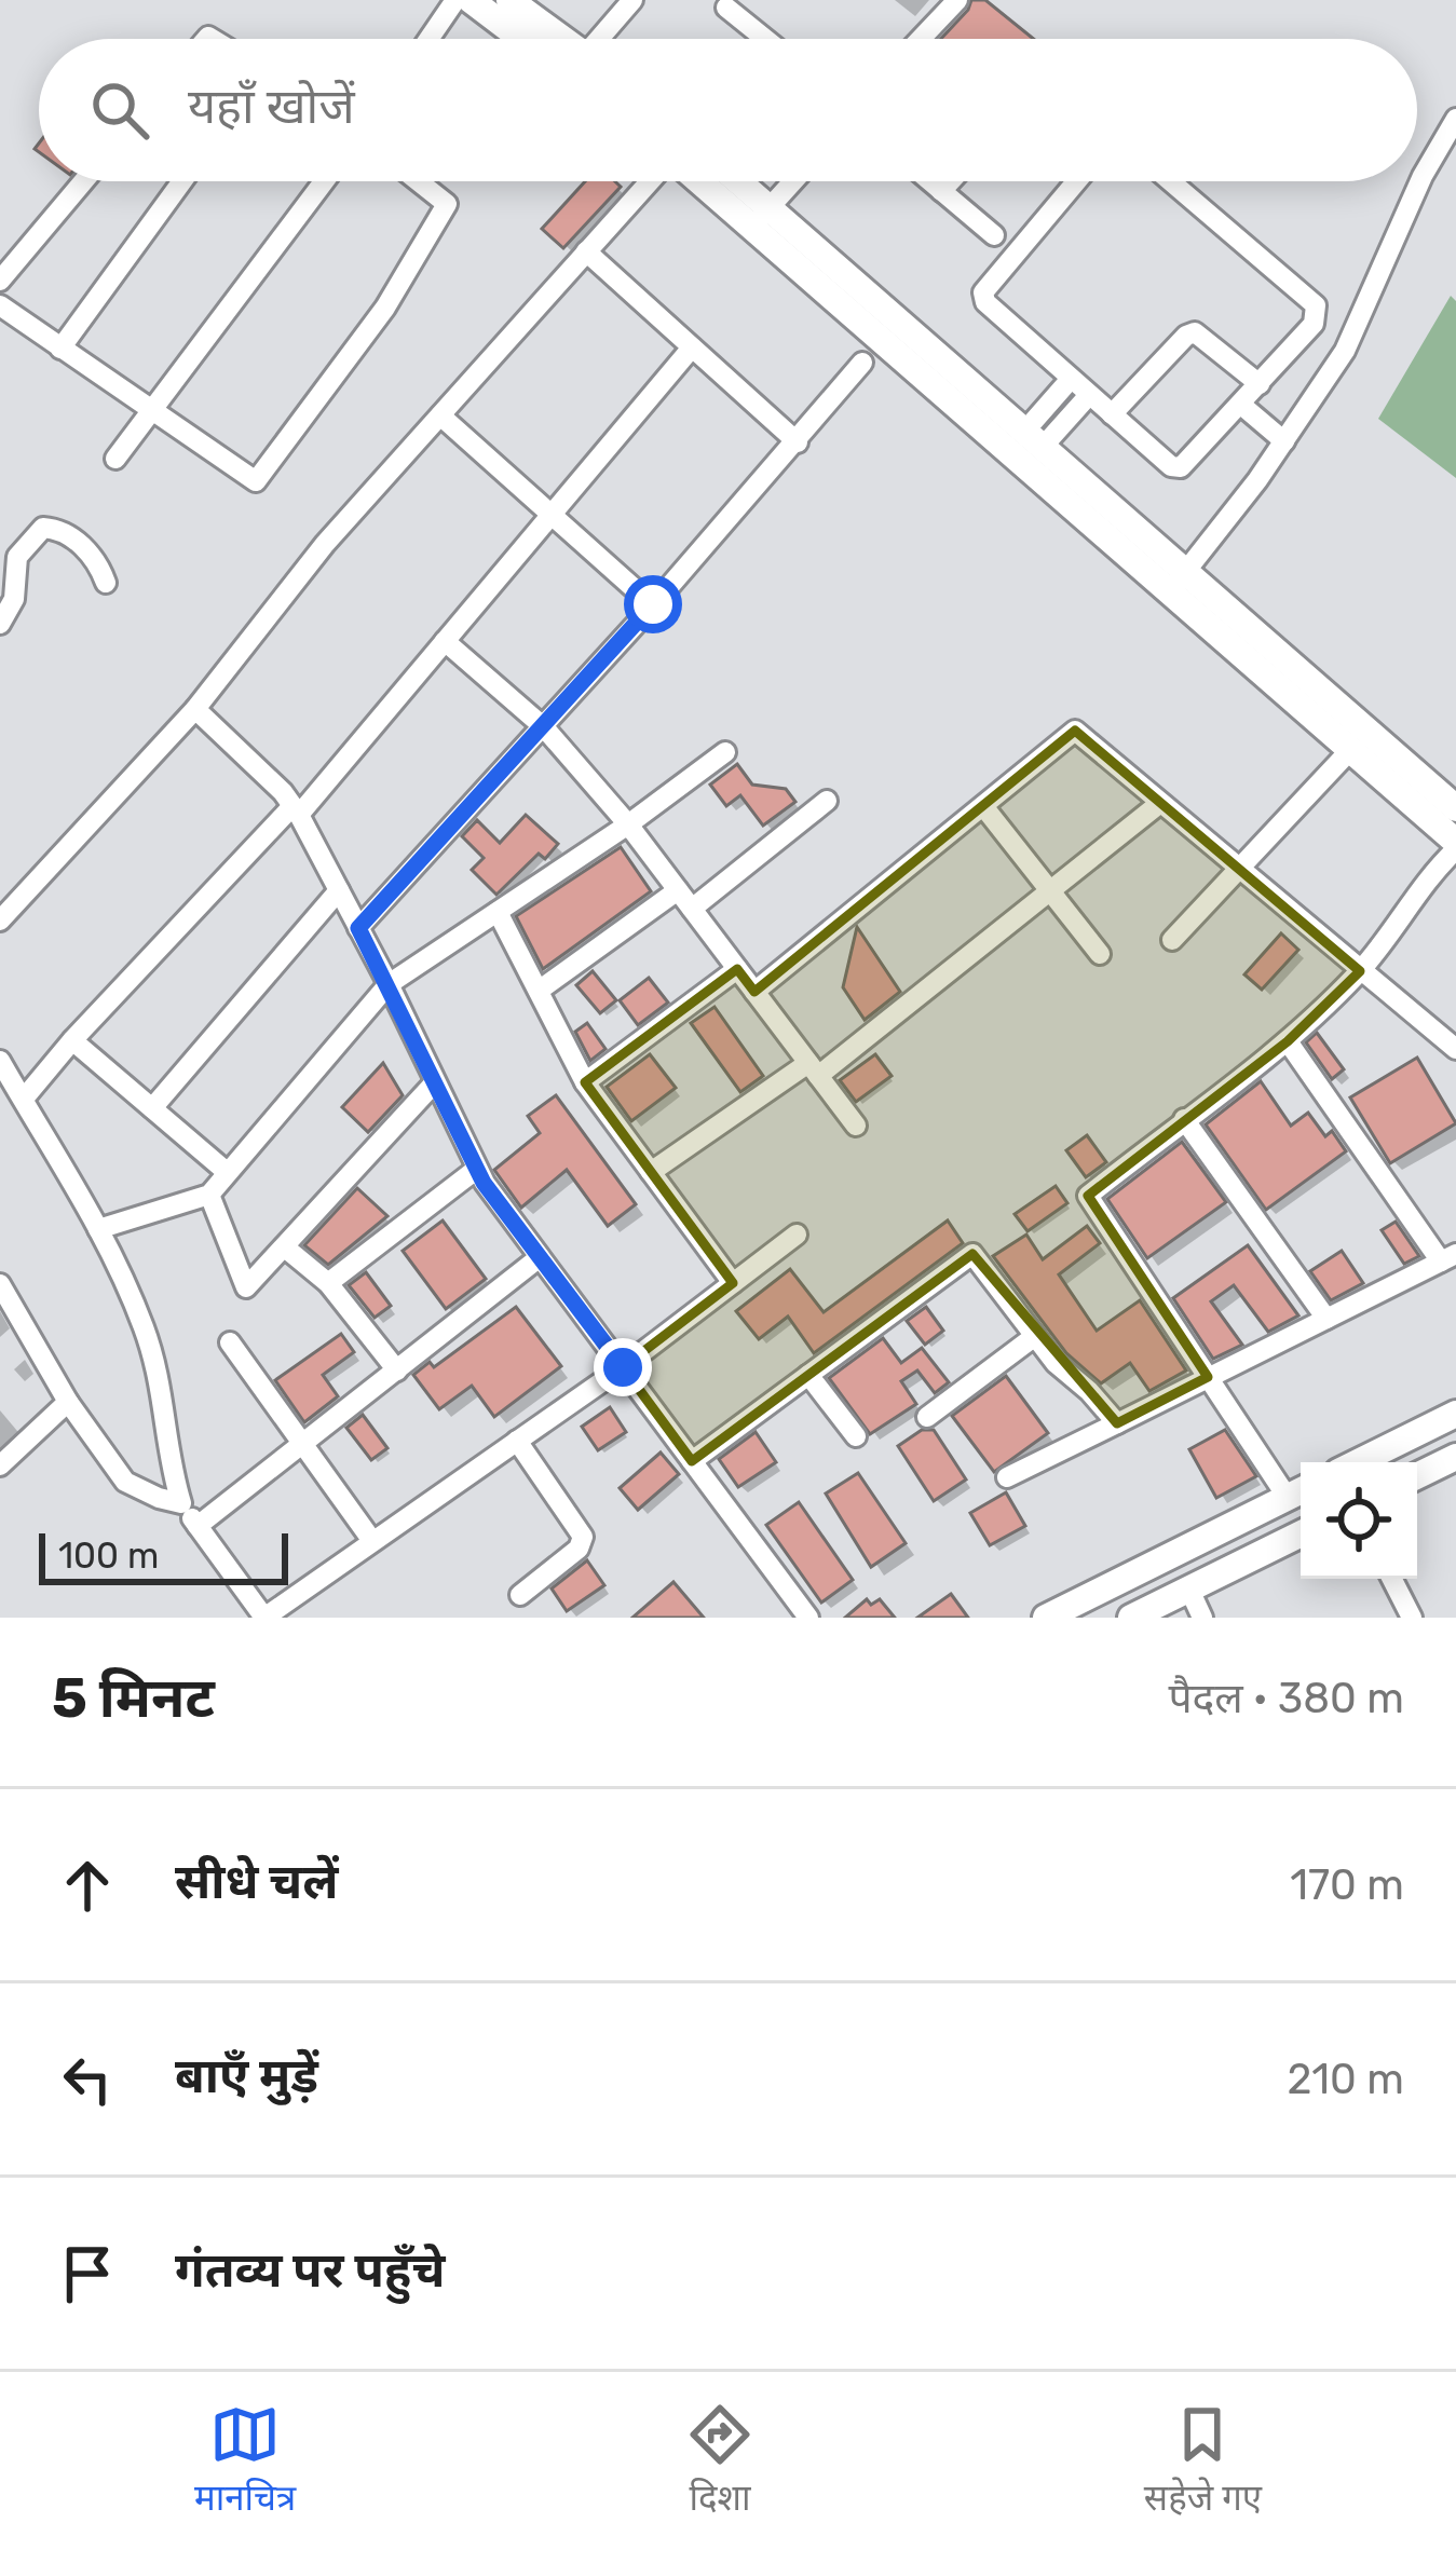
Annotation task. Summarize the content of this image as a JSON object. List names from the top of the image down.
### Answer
{
  "scale_bar": "100 m",
  "page": {
    "search": "यहाँ खोजें",
    "scale": "100 m",
    "heading": ["5 मिनट", "पैदल · 380 m"],
    "list": [
      ["सीधे चलें", "170 m"],
      ["बाएँ मुड़ें", "210 m"],
      "गंतव्य पर पहुँचे"
    ],
    "nav": ["मानचित्र", "दिशा", "सहेजे गए"]
  }
}
